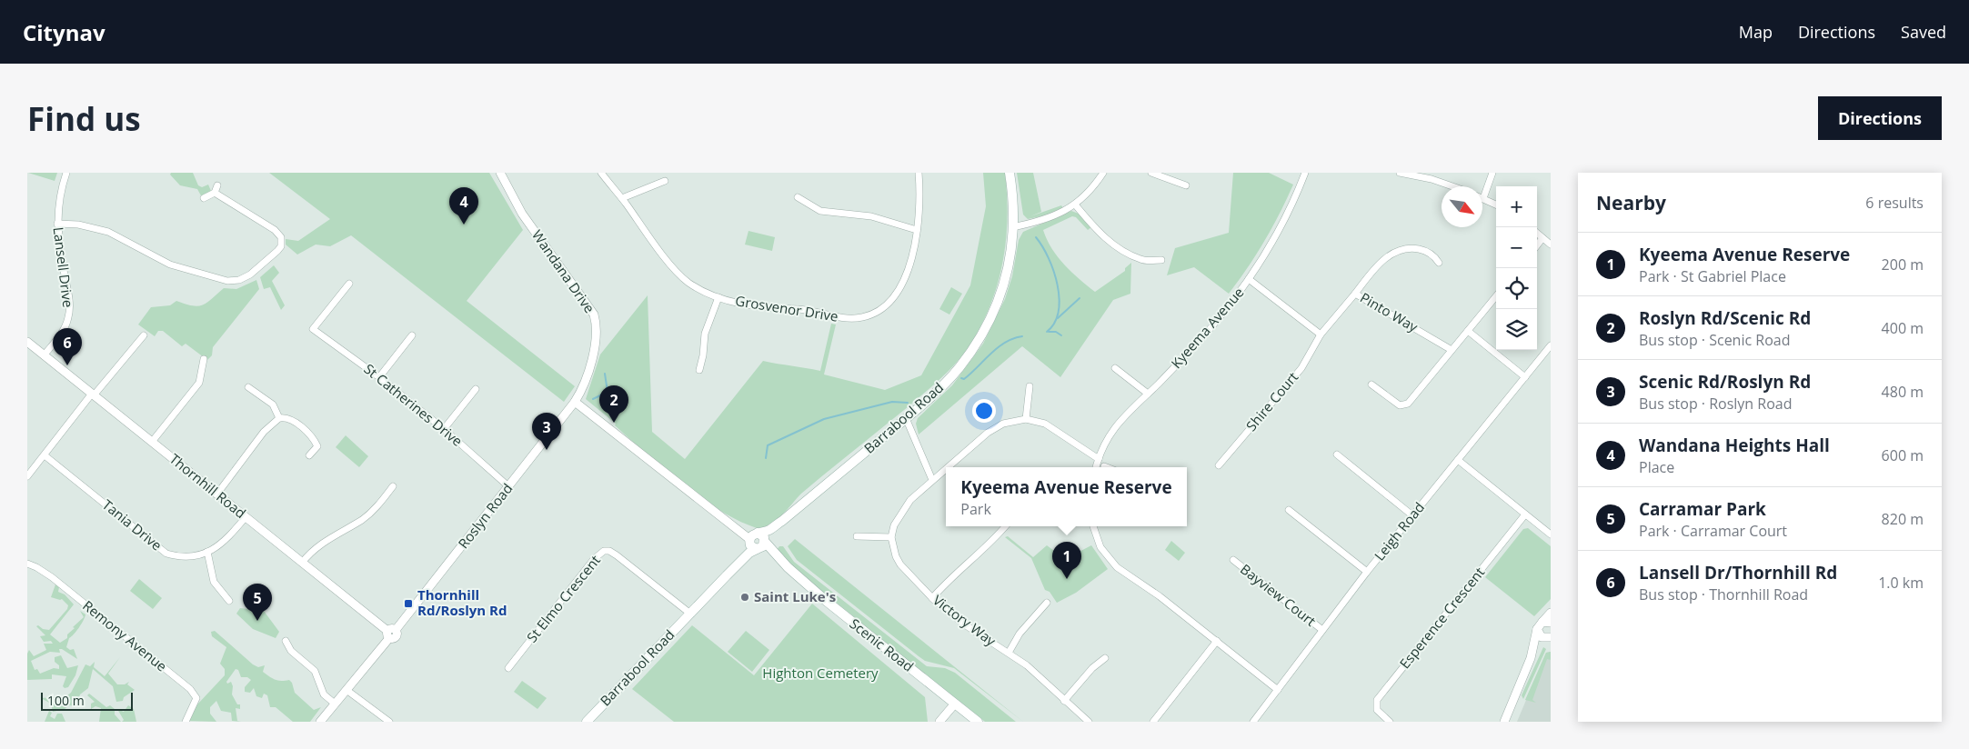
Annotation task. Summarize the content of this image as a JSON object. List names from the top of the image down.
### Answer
{
  "streets": {
    "main road": ["Barrabool Road", "Scenic Road"],
    "street": [
      "Lansell Drive",
      "Wandana Drive",
      "Grosvenor Drive",
      "Pinto Way",
      "Kyeema Avenue",
      "Shire Court",
      "St Catherines Drive",
      "Thornhill Road",
      "Roslyn Road",
      "Tania Drive",
      "Leigh Road",
      "Bayview Court",
      "St Elmo Crescent",
      "Esperence Crescent",
      "Victory Way",
      "Remony Avenue"
    ]
  },
  "crossings": [
    ["Lansell Drive", "Thornhill Road"],
    ["Wandana Drive", "Roslyn Road"],
    ["Pinto Way", "Shire Court"],
    ["St Catherines Drive", "Roslyn Road"],
    ["Barrabool Road", "St Elmo Crescent"],
    ["Barrabool Road", "Scenic Road"],
    ["Thornhill Road", "Roslyn Road"],
    ["Thornhill Road", "Tania Drive"],
    ["Leigh Road", "Bayview Court"]
  ],
  "parks": ["Highton Cemetery"],
  "places": {
    "other": ["Saint Luke's"],
    "transit": ["Thornhill Rd/Roslyn Rd"]
  },
  "scale_bar": "100 m",
  "north": "bottom right",
  "page": {
    "header": "Citynav",
    "nav": ["Map", "Directions", "Saved"],
    "buttons": "Directions",
    "title": "Find us",
    "heading": ["Nearby", "6 results"],
    "map_buttons": ["+", "−"],
    "pins": [
      "4",
      "6",
      "2",
      "3",
      "1",
      "5"
    ],
    "list": [
      {
        "mark": "1",
        "name": "Kyeema Avenue Reserve",
        "note": "Park · St Gabriel Place",
        "value": "200 m"
      },
      {
        "mark": "2",
        "name": "Roslyn Rd/Scenic Rd",
        "note": "Bus stop · Scenic Road",
        "value": "400 m"
      },
      {
        "mark": "3",
        "name": "Scenic Rd/Roslyn Rd",
        "note": "Bus stop · Roslyn Road",
        "value": "480 m"
      },
      {
        "mark": "4",
        "name": "Wandana Heights Hall",
        "note": "Place",
        "value": "600 m"
      },
      {
        "mark": "5",
        "name": "Carramar Park",
        "note": "Park · Carramar Court",
        "value": "820 m"
      },
      {
        "mark": "6",
        "name": "Lansell Dr/Thornhill Rd",
        "note": "Bus stop · Thornhill Road",
        "value": "1.0 km"
      }
    ],
    "popup": ["Kyeema Avenue Reserve", "Park"],
    "scale": "100 m"
  }
}
